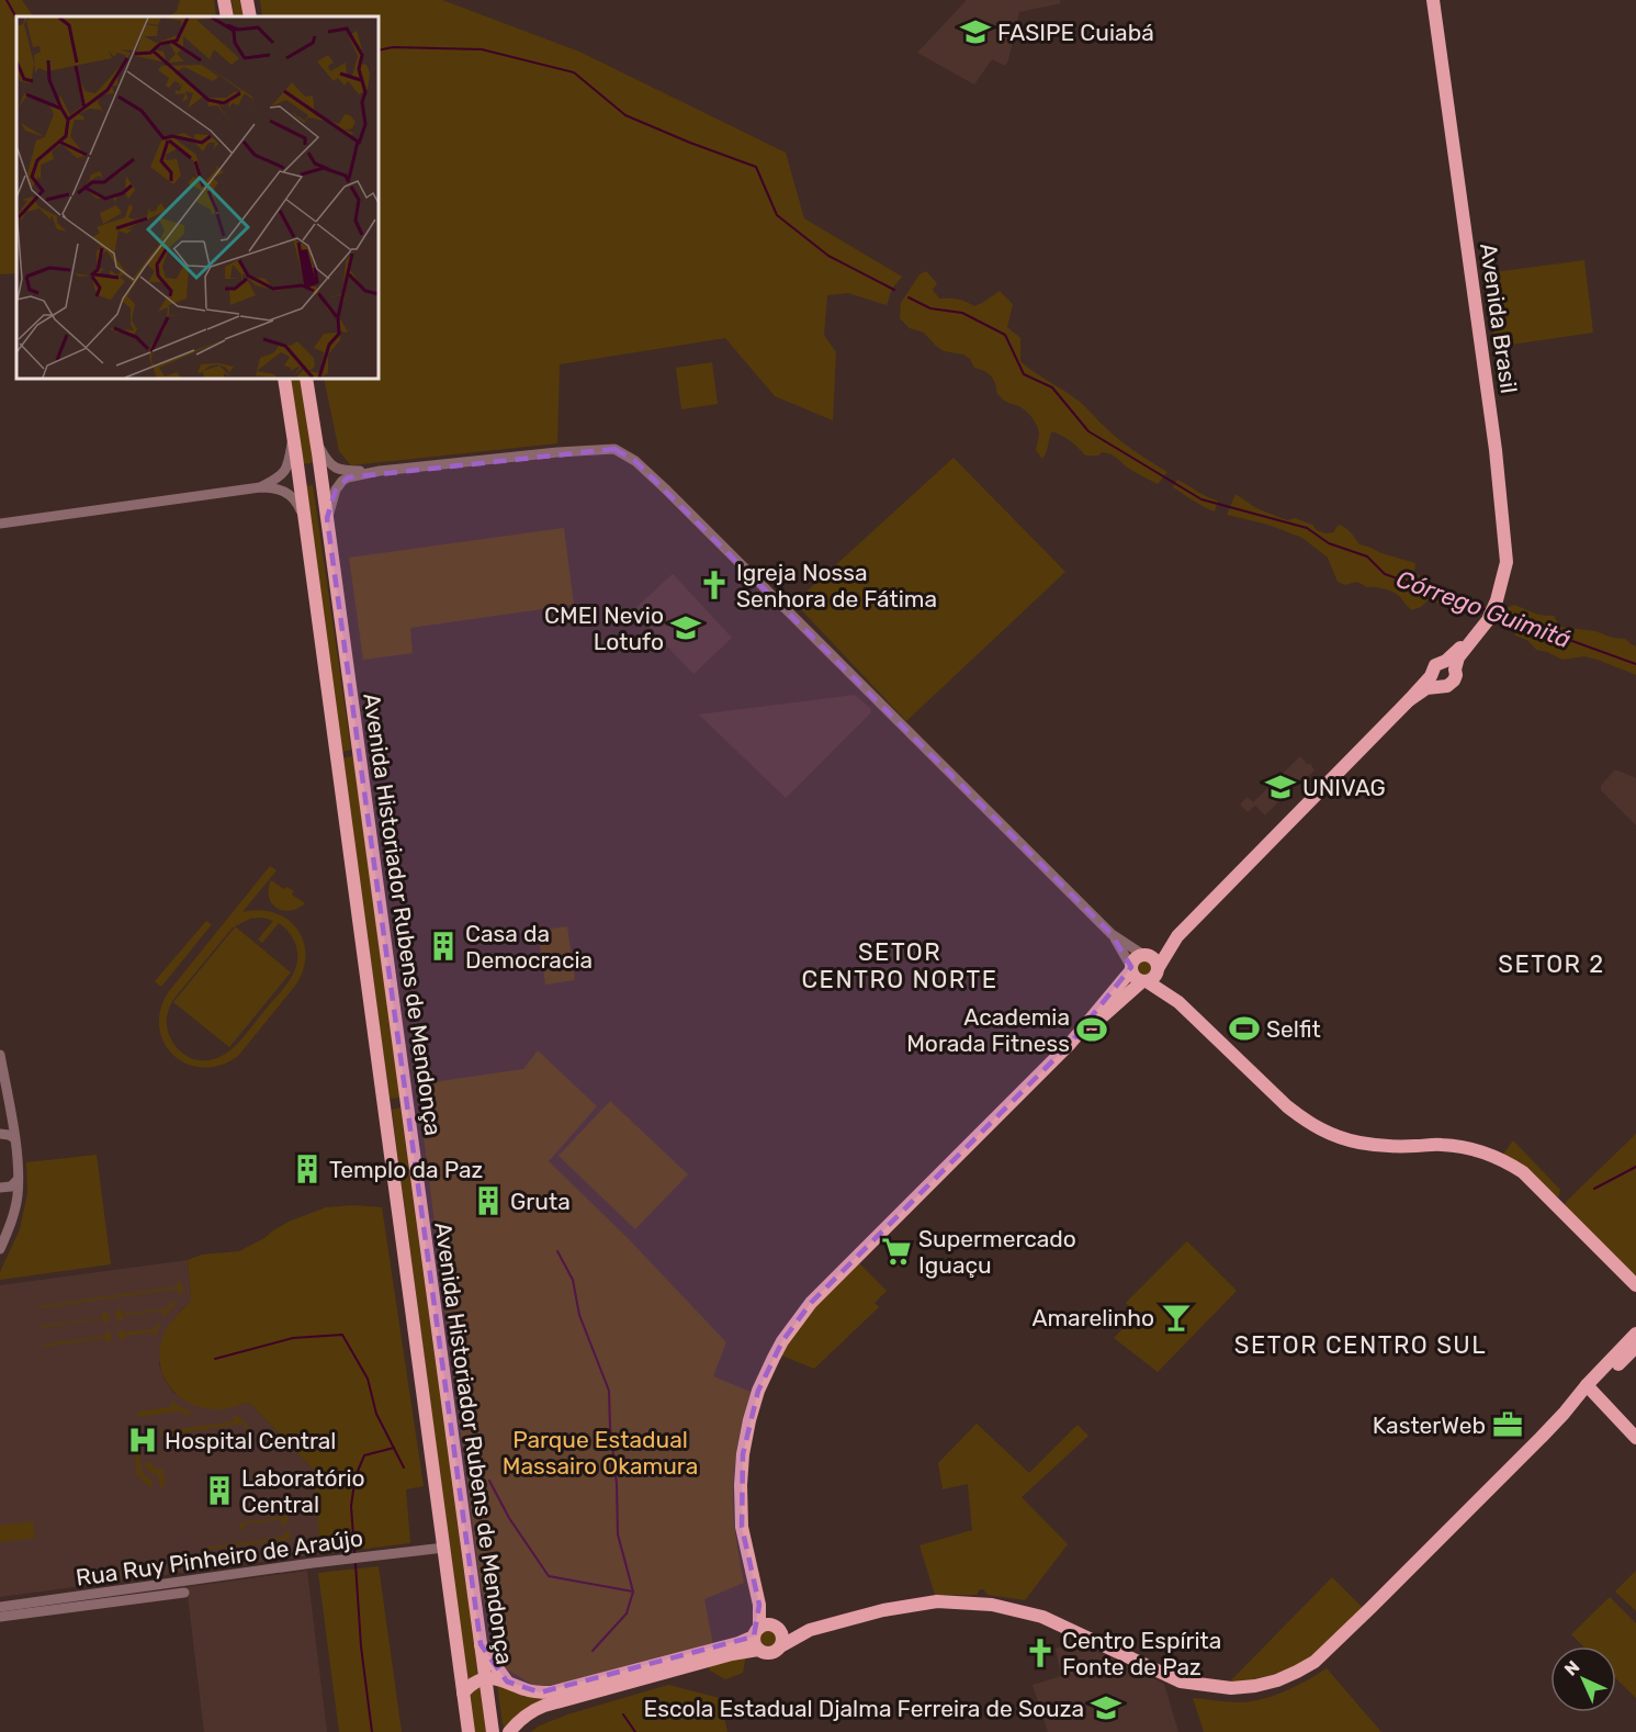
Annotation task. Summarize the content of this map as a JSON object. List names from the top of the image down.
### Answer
{
  "streets": {
    "main road": ["Avenida Brasil", "Avenida Historiador Rubens de Mendonça"],
    "street": ["Rua Ruy Pinheiro de Araújo"]
  },
  "crossings": [
    ["Avenida Historiador Rubens de Mendonça", "Rua Ruy Pinheiro de Araújo"]
  ],
  "districts": ["SETOR CENTRO NORTE", "SETOR 2", "SETOR CENTRO SUL"],
  "water": ["Córrego Guimitá"],
  "parks": ["Parque Estadual Massairo Okamura"],
  "places": {
    "school or university": [
      "FASIPE Cuiabá",
      "CMEI Nevio Lotufo",
      "UNIVAG",
      "Escola Estadual Djalma Ferreira de Souza"
    ],
    "church": ["Igreja Nossa Senhora de Fátima", "Centro Espírita Fonte de Paz"],
    "building": [
      "Casa da Democracia",
      "Templo da Paz",
      "Gruta",
      "Laboratório Central"
    ],
    "sports": ["Selfit", "Academia Morada Fitness"],
    "supermarket": ["Supermercado Iguaçu"],
    "bar": ["Amarelinho"],
    "office": ["KasterWeb"],
    "hospital": ["Hospital Central"]
  },
  "north": "top left"
}
